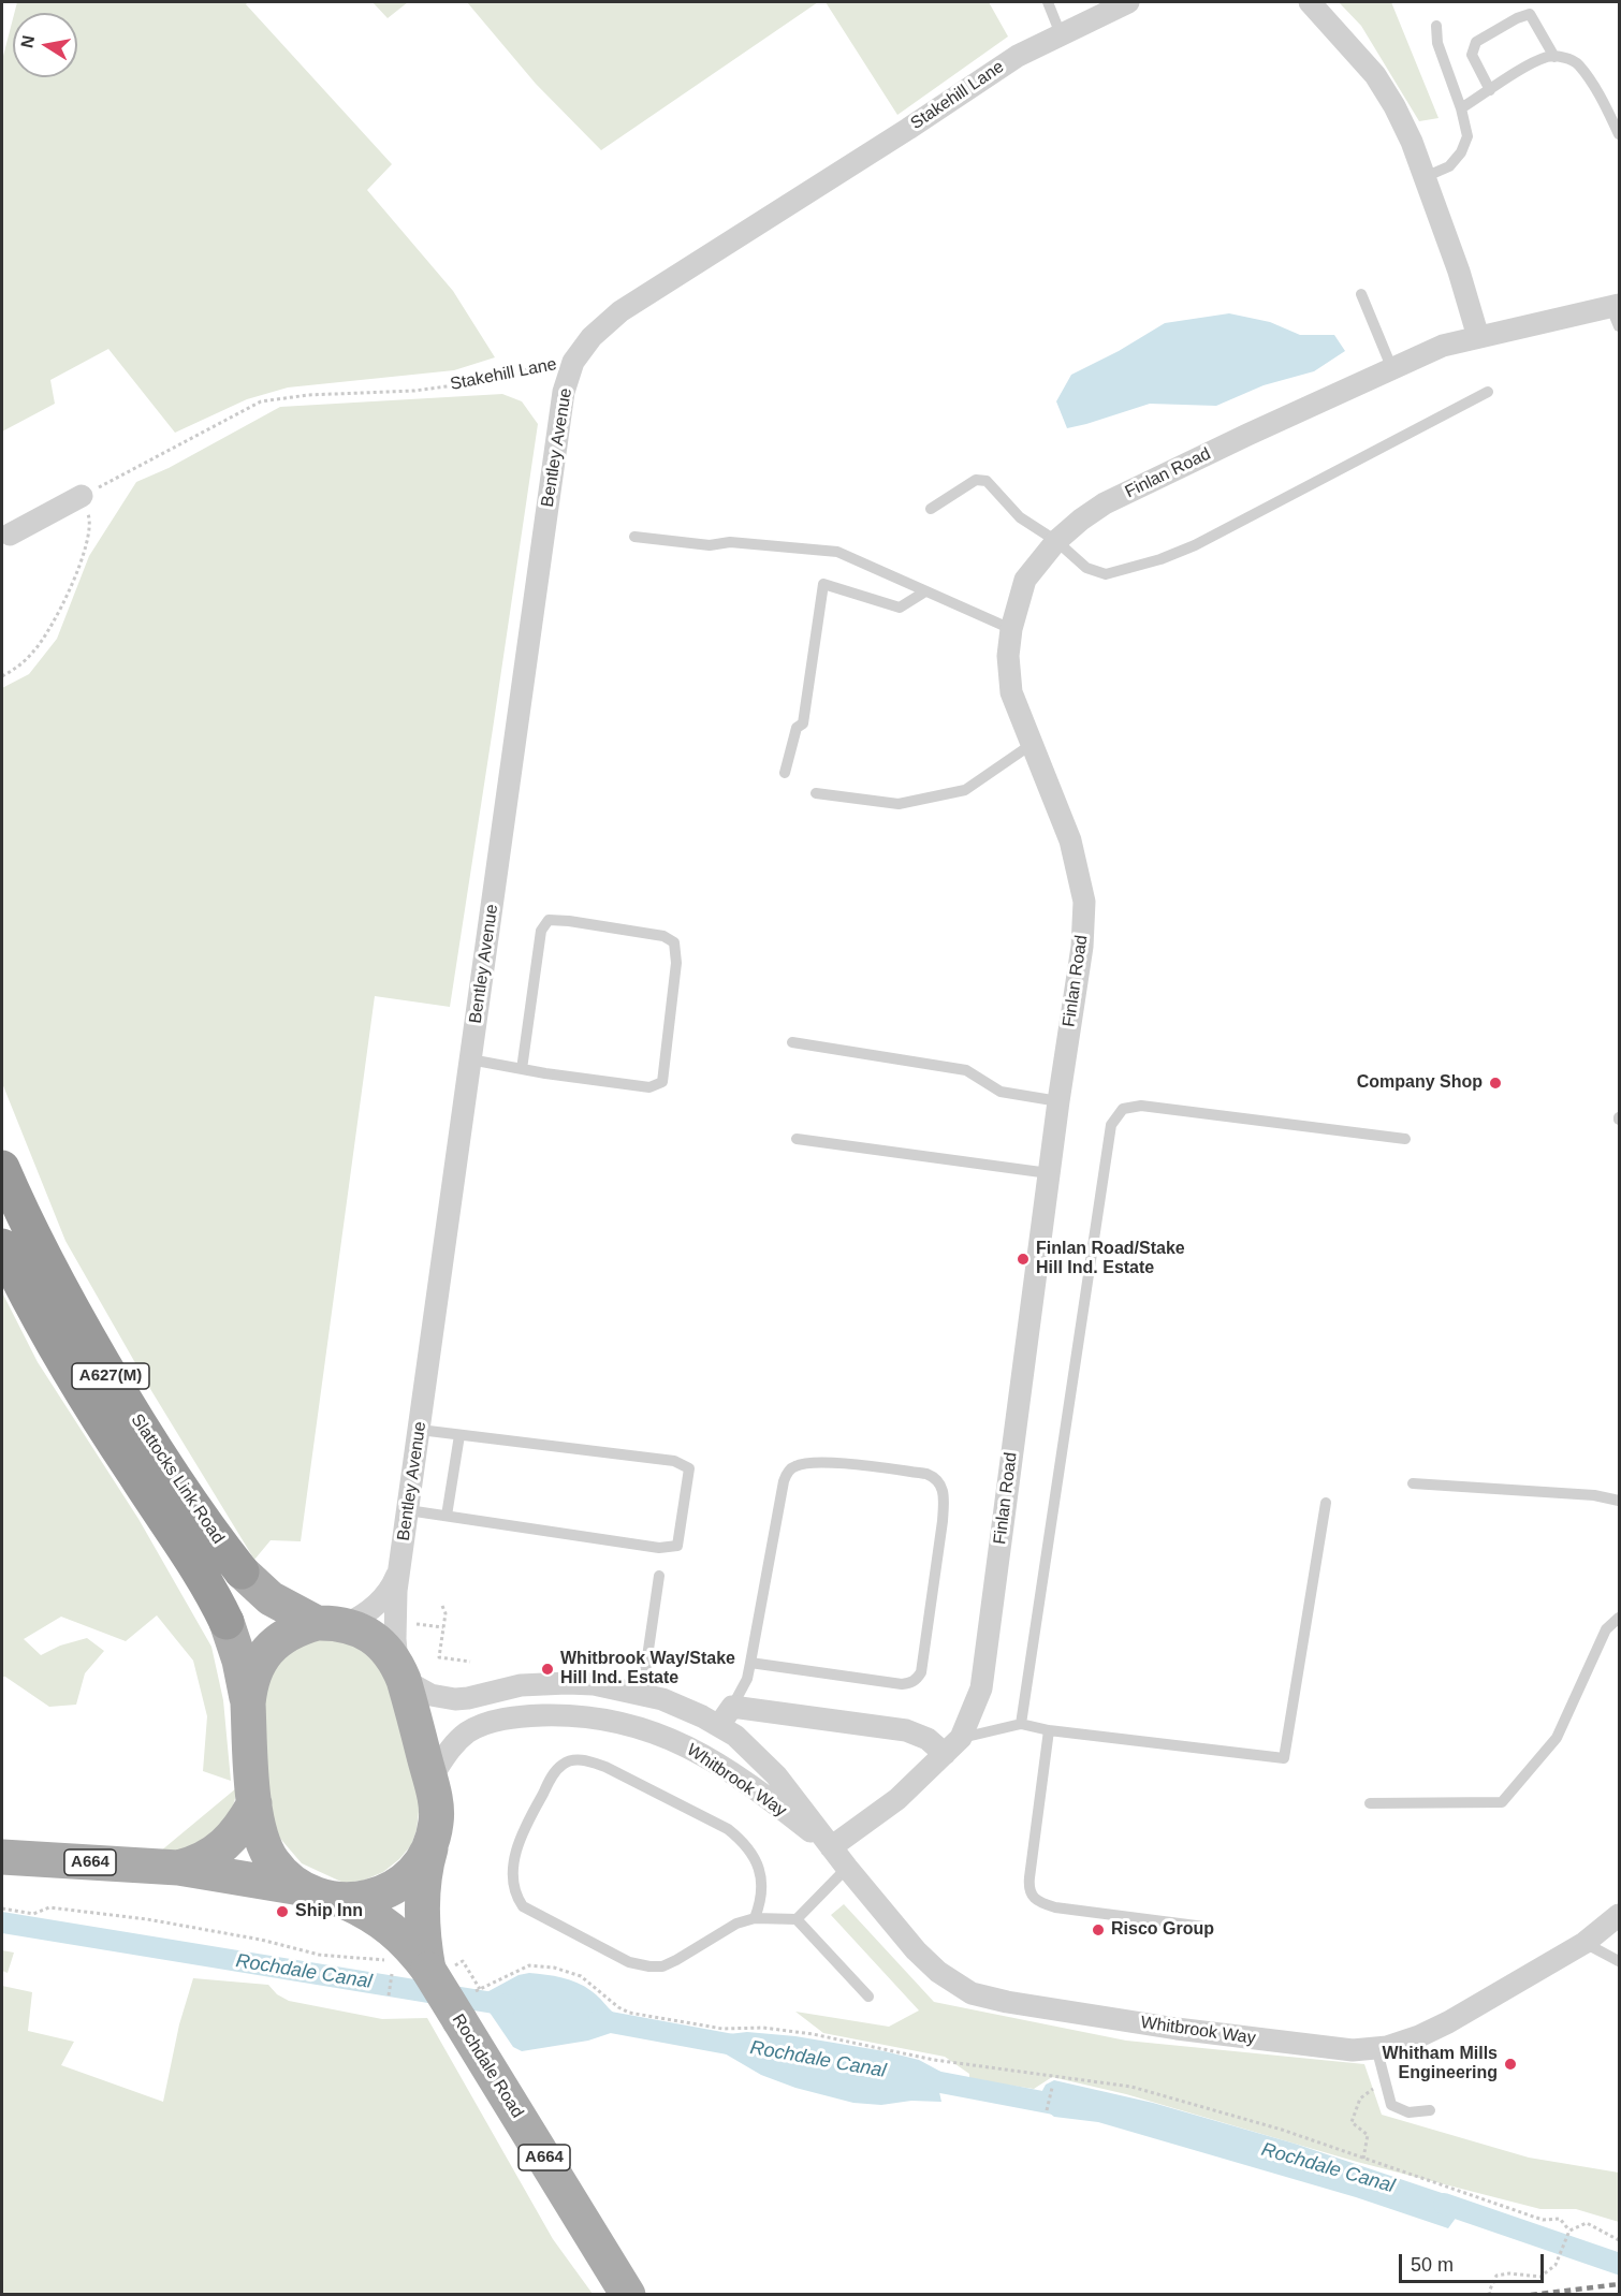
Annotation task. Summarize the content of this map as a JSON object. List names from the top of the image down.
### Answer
{
  "streets": {
    "highway": ["A627(M)", "Slattocks Link Road"],
    "main road": ["A664", "Rochdale Road"],
    "street": [
      "Stakehill Lane",
      "Bentley Avenue",
      "Finlan Road",
      "Whitbrook Way"
    ]
  },
  "crossings": [
    ["Stakehill Lane", "Bentley Avenue"],
    ["Bentley Avenue", "Slattocks Link Road"],
    ["Bentley Avenue", "Whitbrook Way"],
    ["Finlan Road", "Whitbrook Way"],
    ["Slattocks Link Road", "Whitbrook Way"]
  ],
  "water": ["Rochdale Canal"],
  "places": [
    "Company Shop",
    "Finlan Road/Stake Hill Ind. Estate",
    "Whitbrook Way/Stake Hill Ind. Estate",
    "Ship Inn",
    "Risco Group",
    "Whitham Mills Engineering"
  ],
  "scale_bar": "50 m",
  "north": "left"
}
